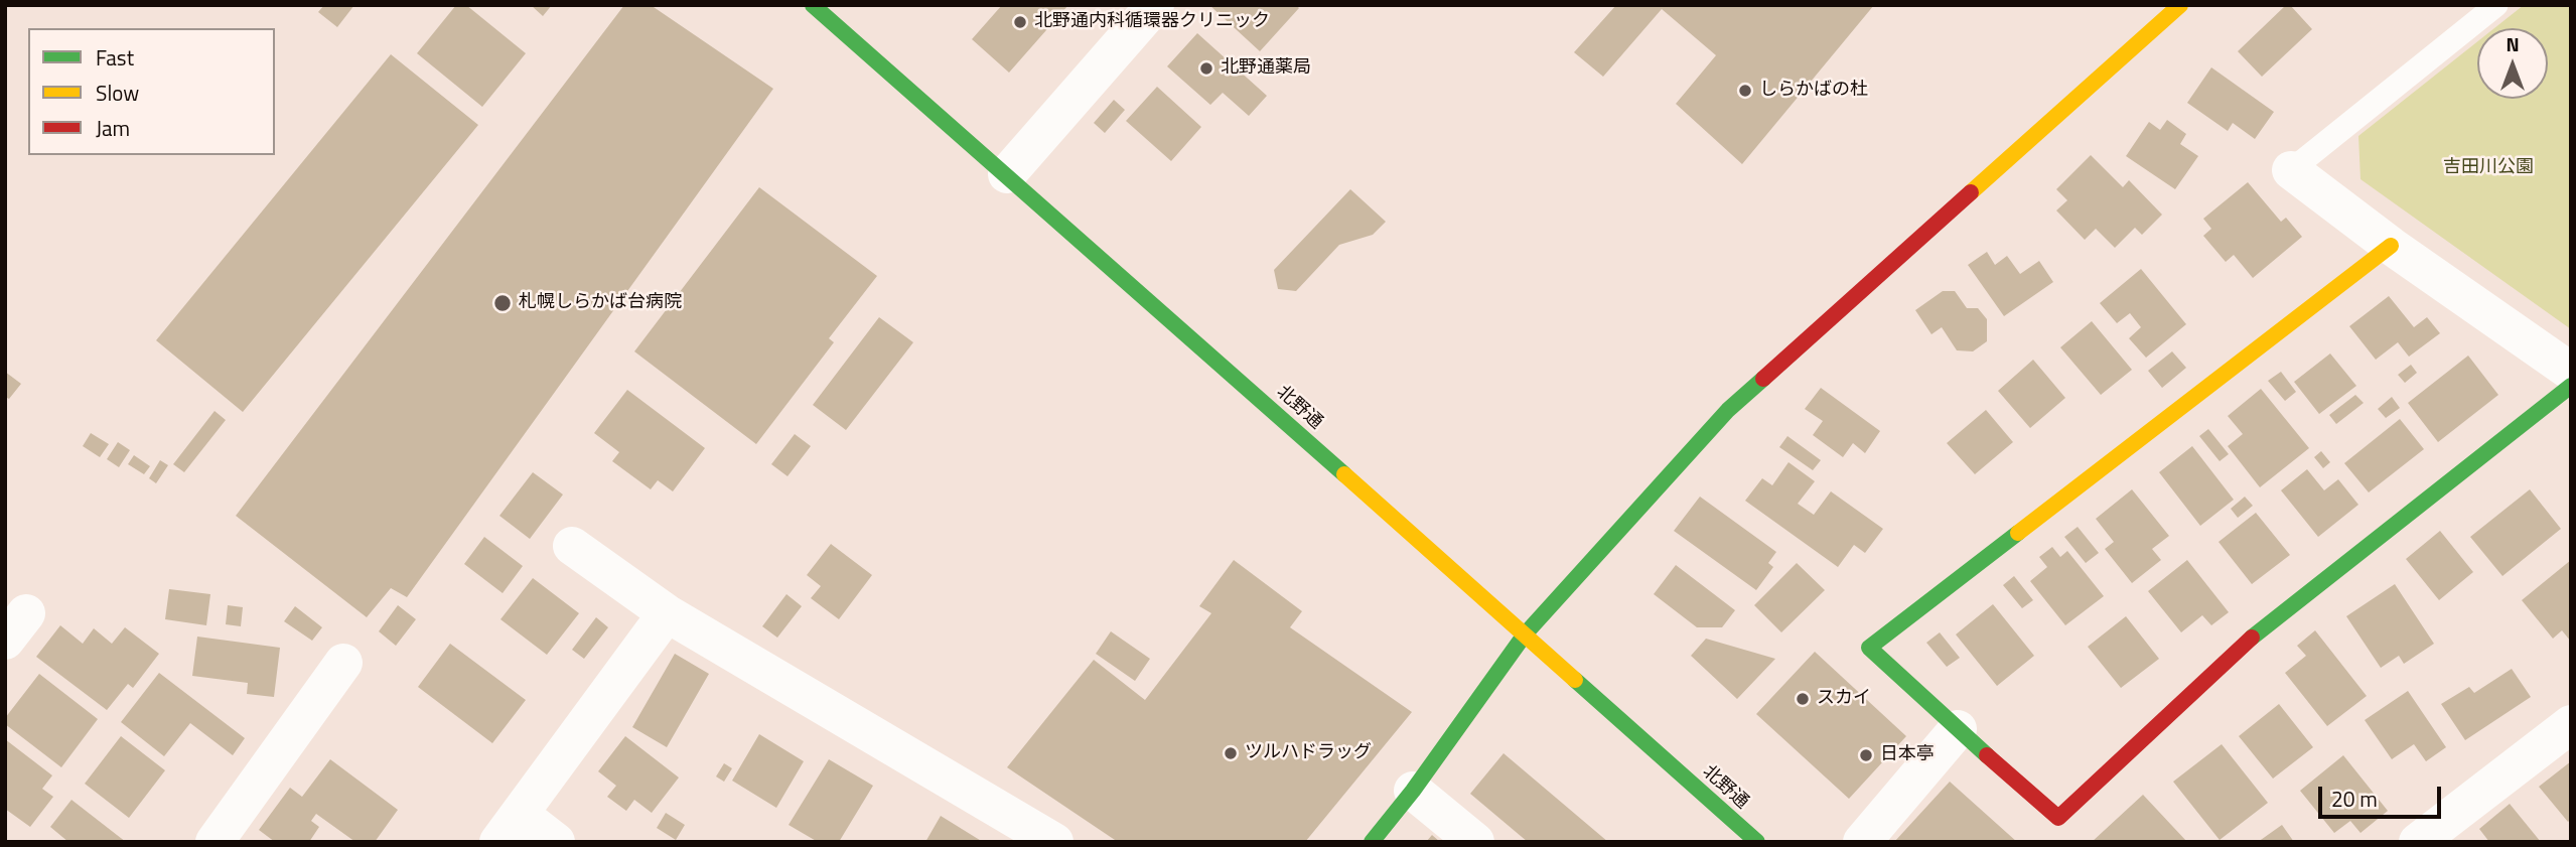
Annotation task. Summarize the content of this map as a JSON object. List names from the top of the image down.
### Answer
{
  "streets": {
    "street": ["北野通"]
  },
  "parks": ["吉田川公園"],
  "places": [
    "北野通内科循環器クリニック",
    "北野通薬局",
    "しらかばの杜",
    "札幌しらかば台病院",
    "スカイ",
    "ツルハドラッグ",
    "日本亭"
  ],
  "legend": ["Fast", "Slow", "Jam"],
  "scale_bar": "20 m",
  "north": "top"
}
